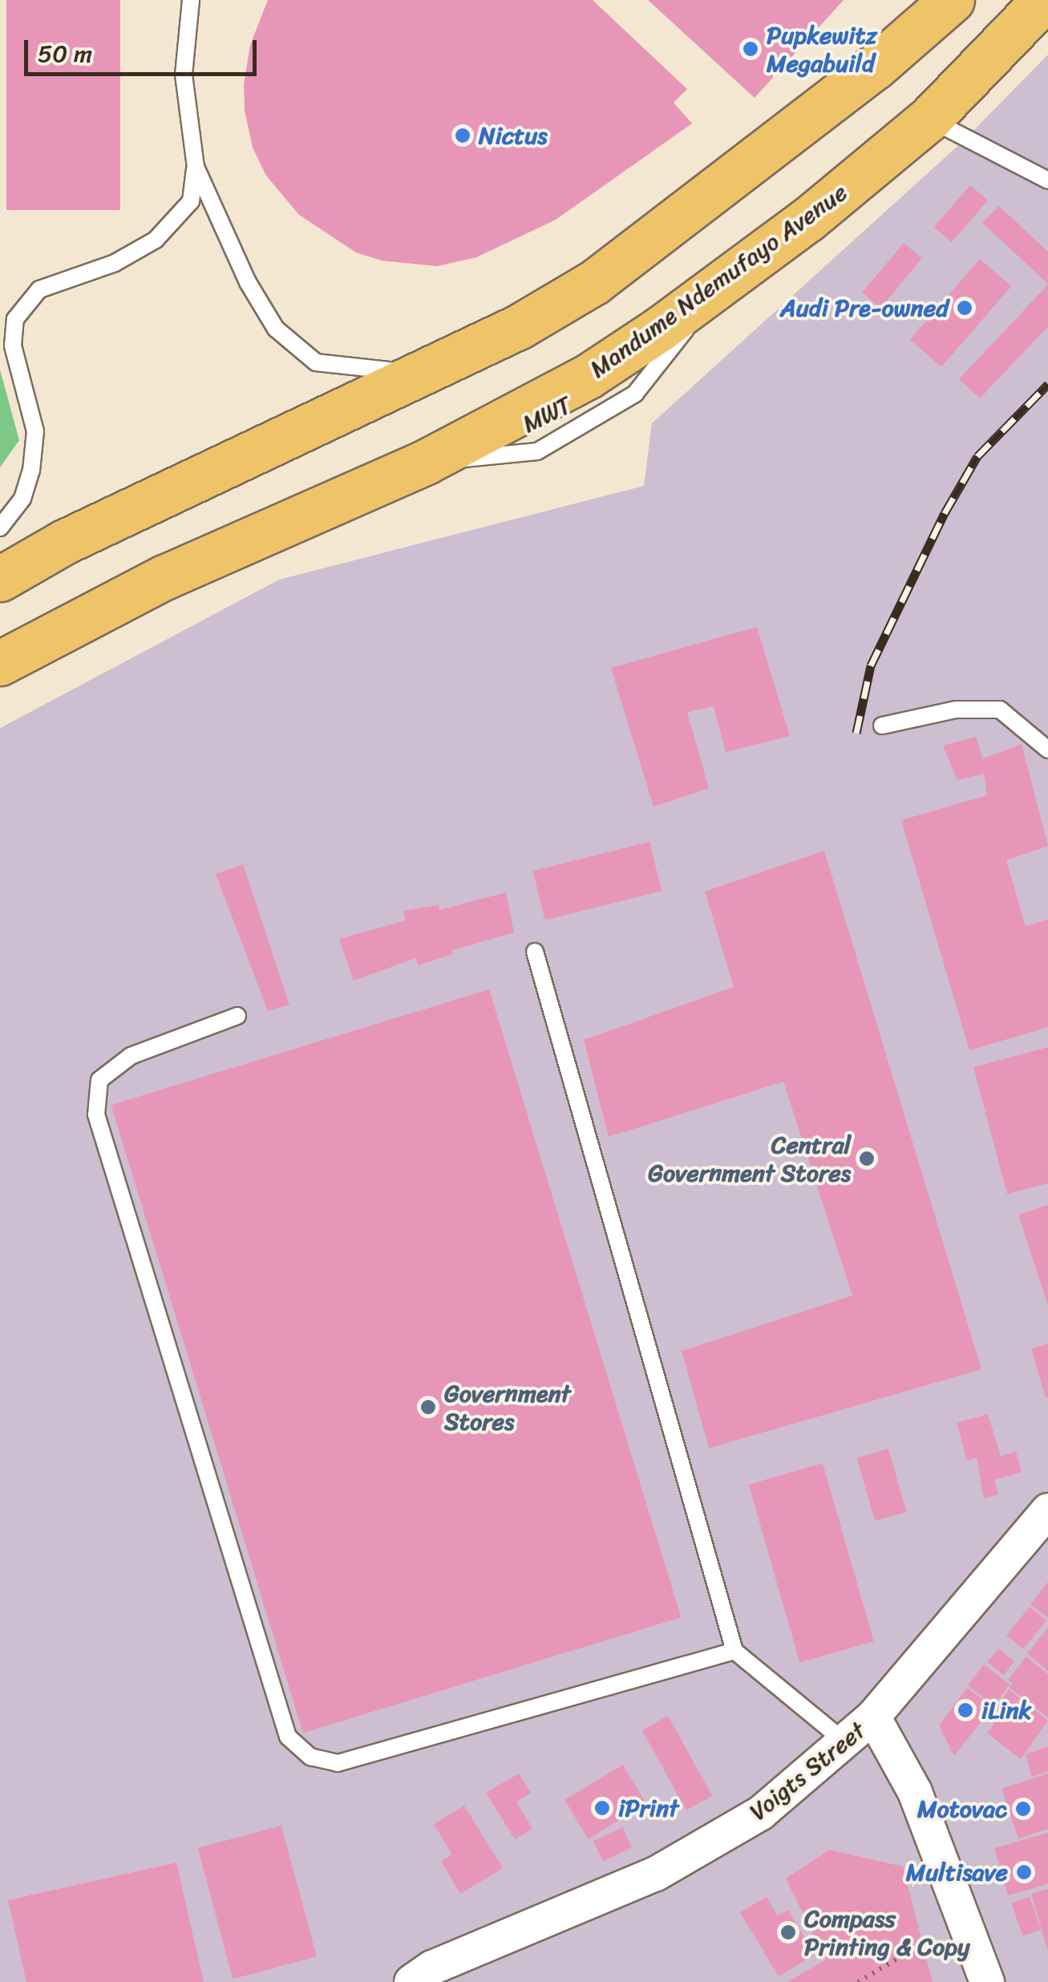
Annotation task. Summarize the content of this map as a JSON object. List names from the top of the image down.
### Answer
{
  "streets": {
    "main road": ["Mandume Ndemufayo Avenue"],
    "street": ["Voigts Street"]
  },
  "places": [
    "Pupkewitz Megabuild",
    "Nictus",
    "Audi Pre-owned",
    "Central Government Stores",
    "Government Stores",
    "iLink",
    "iPrint",
    "Motovac",
    "Multisave",
    "Compass Printing & Copy"
  ],
  "scale_bar": "50 m"
}
